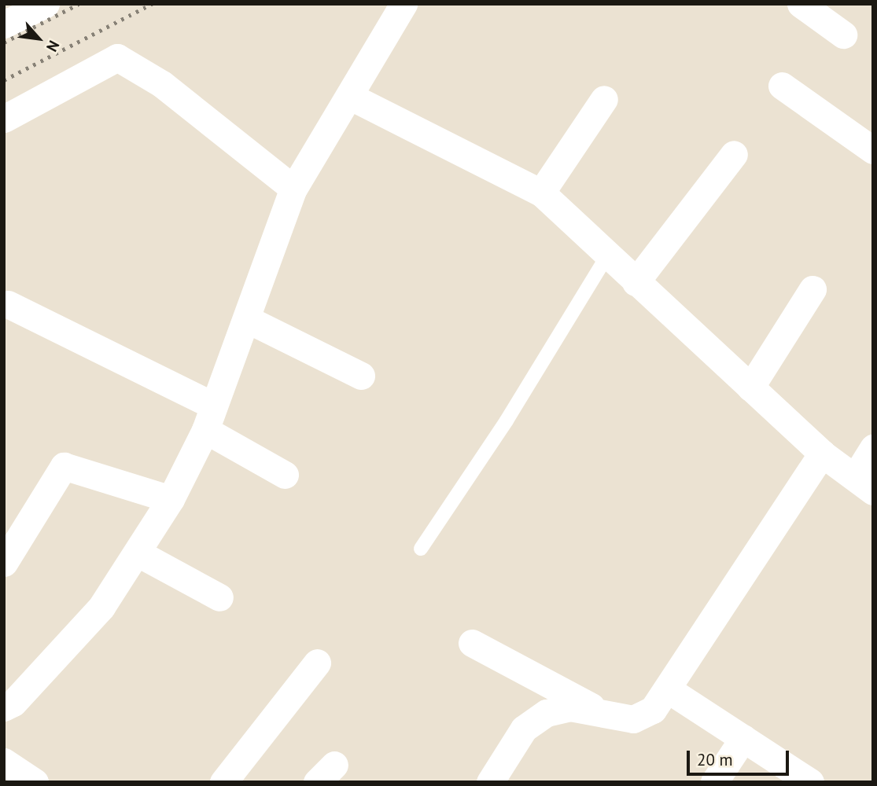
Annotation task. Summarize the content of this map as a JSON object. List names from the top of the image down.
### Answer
{
  "scale_bar": "20 m",
  "north": "bottom right"
}
